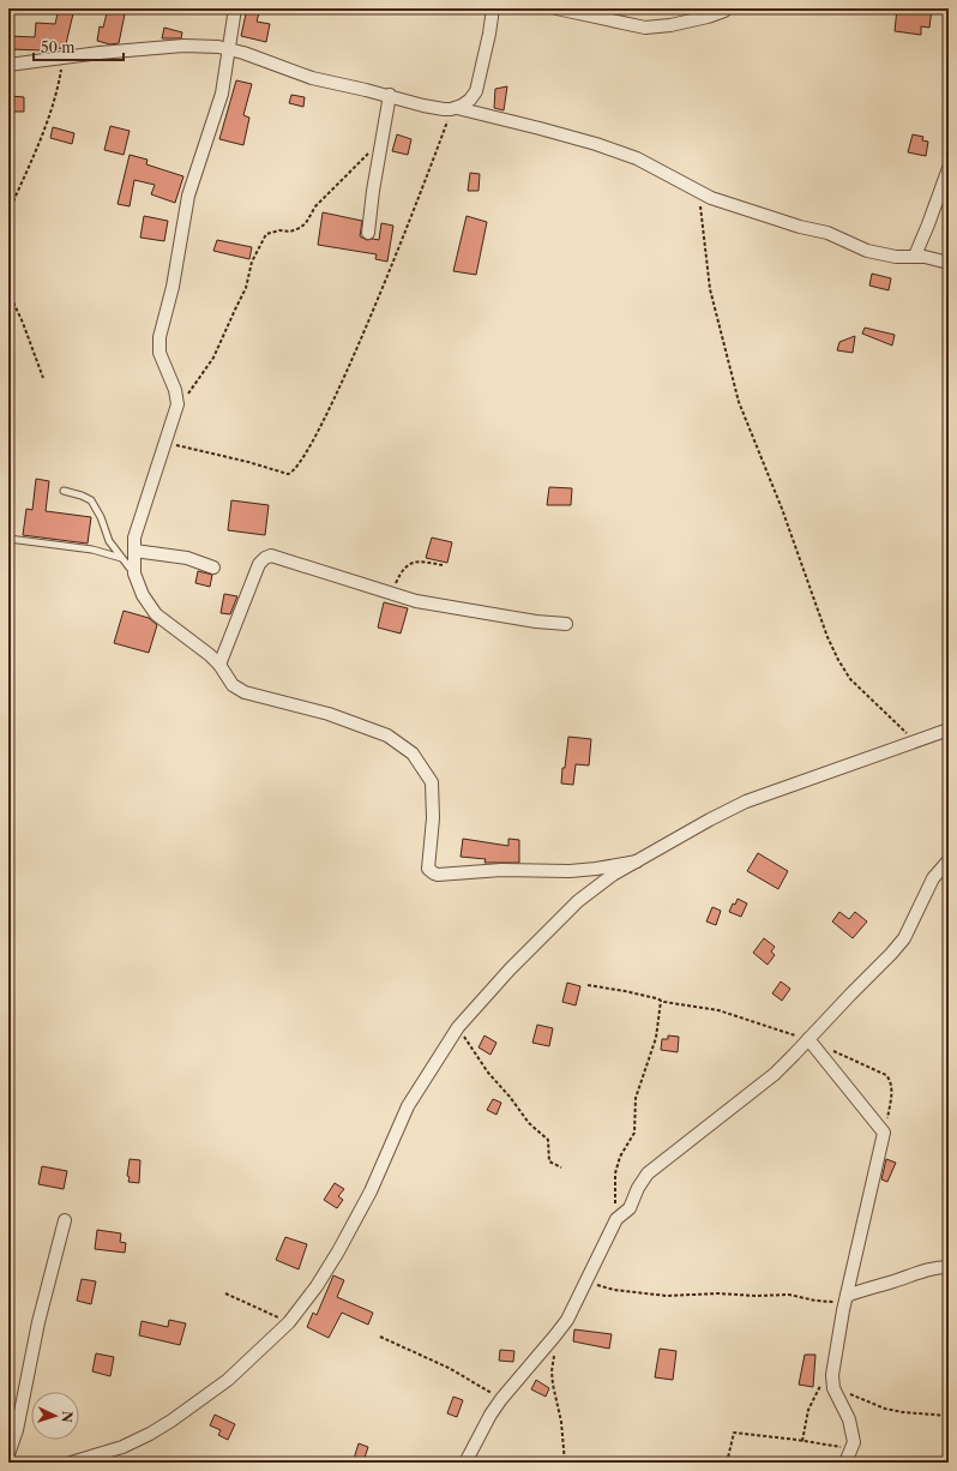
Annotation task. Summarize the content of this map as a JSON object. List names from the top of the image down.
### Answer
{
  "scale_bar": "50 m",
  "north": "right"
}
